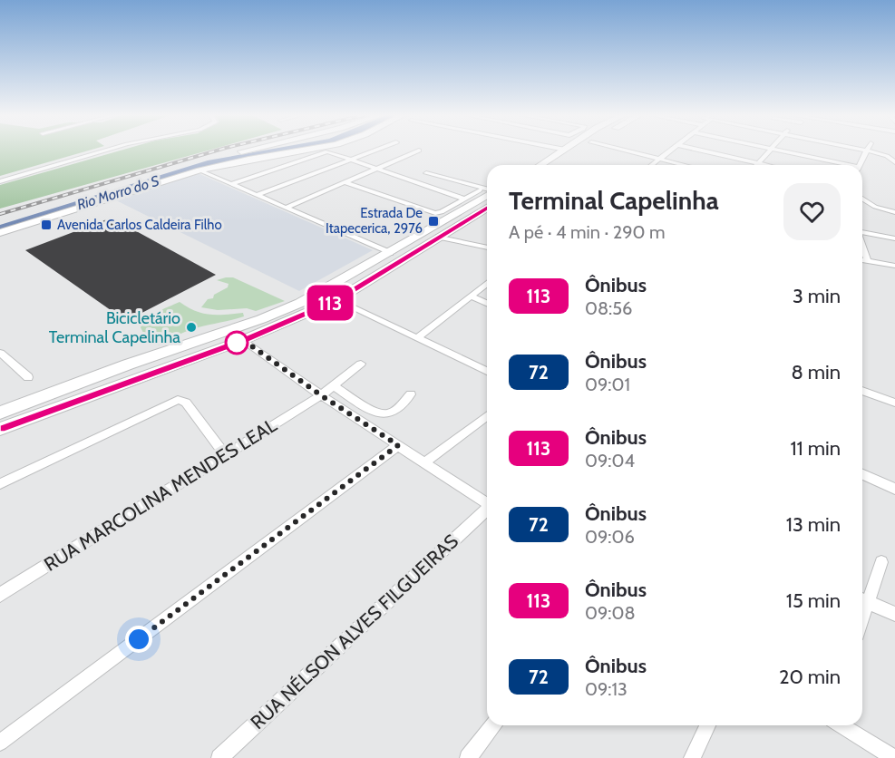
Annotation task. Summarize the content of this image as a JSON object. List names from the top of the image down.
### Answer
{
  "streets": {
    "street": ["RUA MARCOLINA MENDES LEAL", "RUA NÉLSON ALVES FILGUEIRAS"]
  },
  "water": ["Rio Morro do S"],
  "places": {
    "transit": ["Estrada De Itapecerica, 2976", "Avenida Carlos Caldeira Filho"],
    "other": ["Bicicletário Terminal Capelinha"]
  },
  "lines": ["bus line 113"],
  "page": {
    "on_map": "113",
    "heading": ["Terminal Capelinha", "A pé · 4 min · 290 m"],
    "list": [
      {
        "mark": "113",
        "name": "Ônibus",
        "note": "08:56",
        "value": "3 min"
      },
      {
        "mark": "72",
        "name": "Ônibus",
        "note": "09:01",
        "value": "8 min"
      },
      {
        "mark": "113",
        "name": "Ônibus",
        "note": "09:04",
        "value": "11 min"
      },
      {
        "mark": "72",
        "name": "Ônibus",
        "note": "09:06",
        "value": "13 min"
      },
      {
        "mark": "113",
        "name": "Ônibus",
        "note": "09:08",
        "value": "15 min"
      },
      {
        "mark": "72",
        "name": "Ônibus",
        "note": "09:13",
        "value": "20 min"
      }
    ]
  }
}
